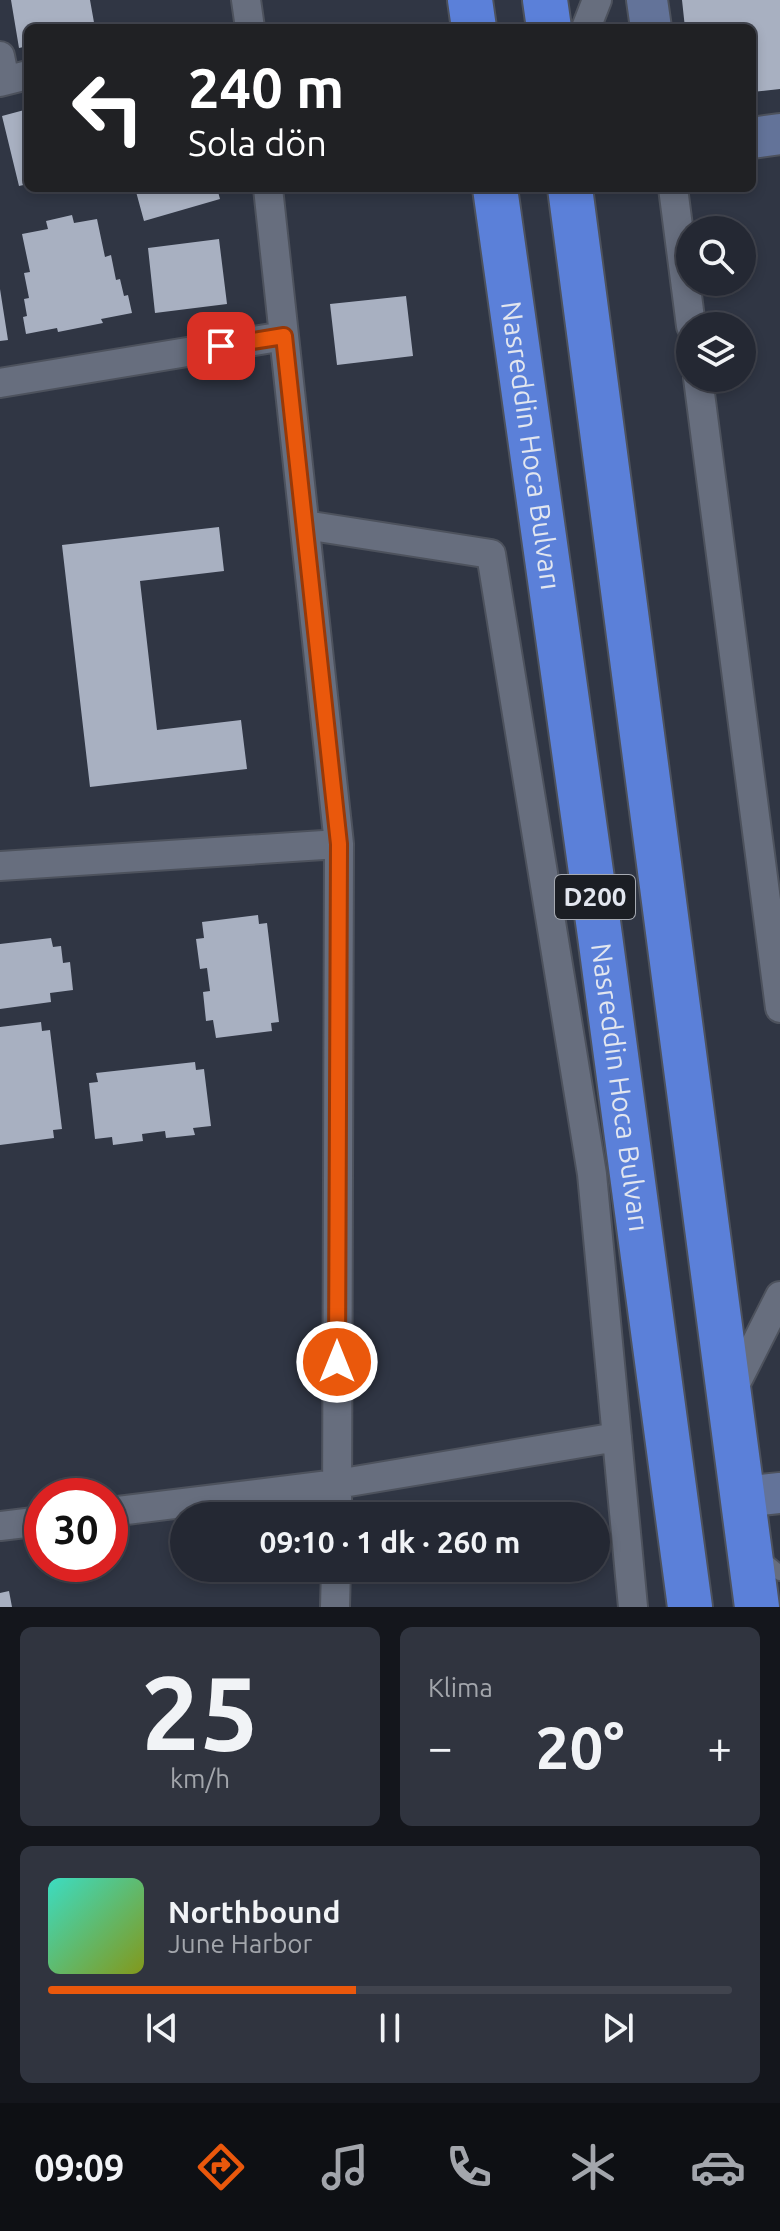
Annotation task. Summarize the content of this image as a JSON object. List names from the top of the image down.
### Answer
{
  "streets": {
    "highway": ["Nasreddin Hoca Bulvarı", "D200"]
  },
  "page": {
    "turn": ["240 m", "Sola dön"],
    "limit": "30",
    "trip": "09:10 · 1 dk · 260 m",
    "tile": [
      ["25", "km/h"],
      "Klima"
    ],
    "heat": ["−", "20°", "+"],
    "song": ["Northbound", "June Harbor"],
    "tabs": "09:09"
  }
}
